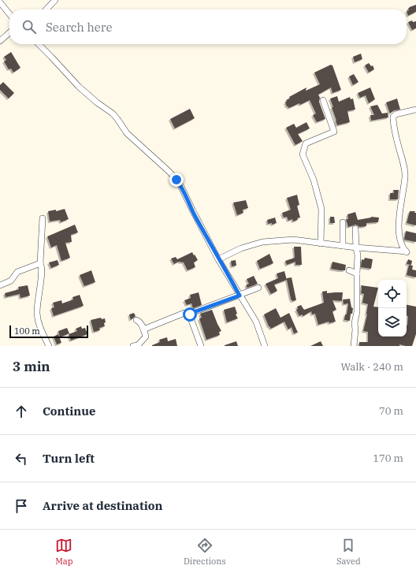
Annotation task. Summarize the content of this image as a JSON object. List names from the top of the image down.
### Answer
{
  "scale_bar": "100 m",
  "page": {
    "search": "Search here",
    "scale": "100 m",
    "heading": ["3 min", "Walk · 240 m"],
    "list": [
      ["Continue", "70 m"],
      ["Turn left", "170 m"],
      "Arrive at destination"
    ],
    "nav": ["Map", "Directions", "Saved"]
  }
}
